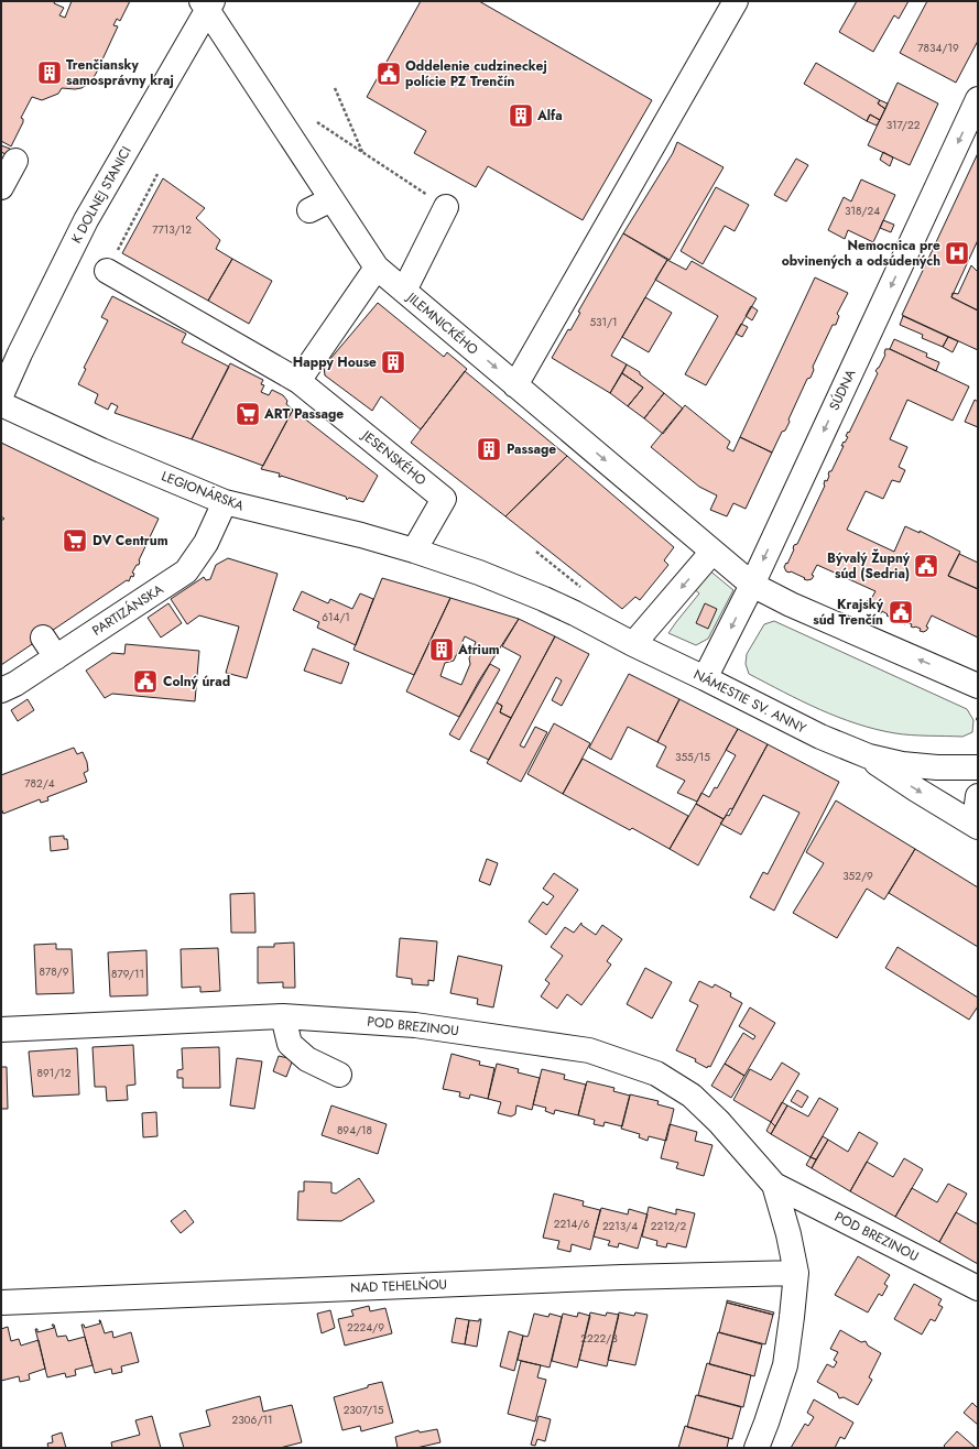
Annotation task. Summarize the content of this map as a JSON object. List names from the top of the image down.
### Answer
{
  "streets": {
    "street": [
      "K DOLNEJ STANICI",
      "JILEMNICKÉHO",
      "SÚDNA",
      "JESENSKÉHO",
      "LEGIONÁRSKA",
      "PARTIZÁNSKA",
      "NÁMESTIE SV. ANNY",
      "POD BREZINOU",
      "NAD TEHELŇOU"
    ]
  },
  "crossings": [
    ["K DOLNEJ STANICI", "JILEMNICKÉHO"],
    ["JILEMNICKÉHO", "SÚDNA"],
    ["SÚDNA", "NÁMESTIE SV. ANNY"],
    ["JESENSKÉHO", "LEGIONÁRSKA"],
    ["JESENSKÉHO", "NÁMESTIE SV. ANNY"],
    ["LEGIONÁRSKA", "PARTIZÁNSKA"],
    ["LEGIONÁRSKA", "NÁMESTIE SV. ANNY"],
    ["POD BREZINOU", "NAD TEHELŇOU"]
  ],
  "one_way": ["JILEMNICKÉHO", "SÚDNA"],
  "places": {
    "building": [
      "Trenčiansky samosprávny kraj",
      "Alfa",
      "Happy House",
      "Passage",
      "Atrium"
    ],
    "public building": [
      "Oddelenie cudzineckej polície PZ Trenčín",
      "Bývalý Župný súd (Sedria)",
      "Krajský súd Trenčín",
      "Colný úrad"
    ],
    "hospital": ["Nemocnica pre obvinených a odsúdených"],
    "supermarket": ["ART Passage", "DV Centrum"]
  },
  "house_numbers": [
    "7834/19",
    "317/22",
    "318/24",
    "7713/12",
    "531/1",
    "614/1",
    "355/15",
    "782/4",
    "352/9",
    "878/9",
    "879/11",
    "891/12",
    "894/18",
    "2214/6",
    "2213/4",
    "2212/2",
    "2224/9",
    "2222/3",
    "2307/15",
    "2306/11"
  ]
}
